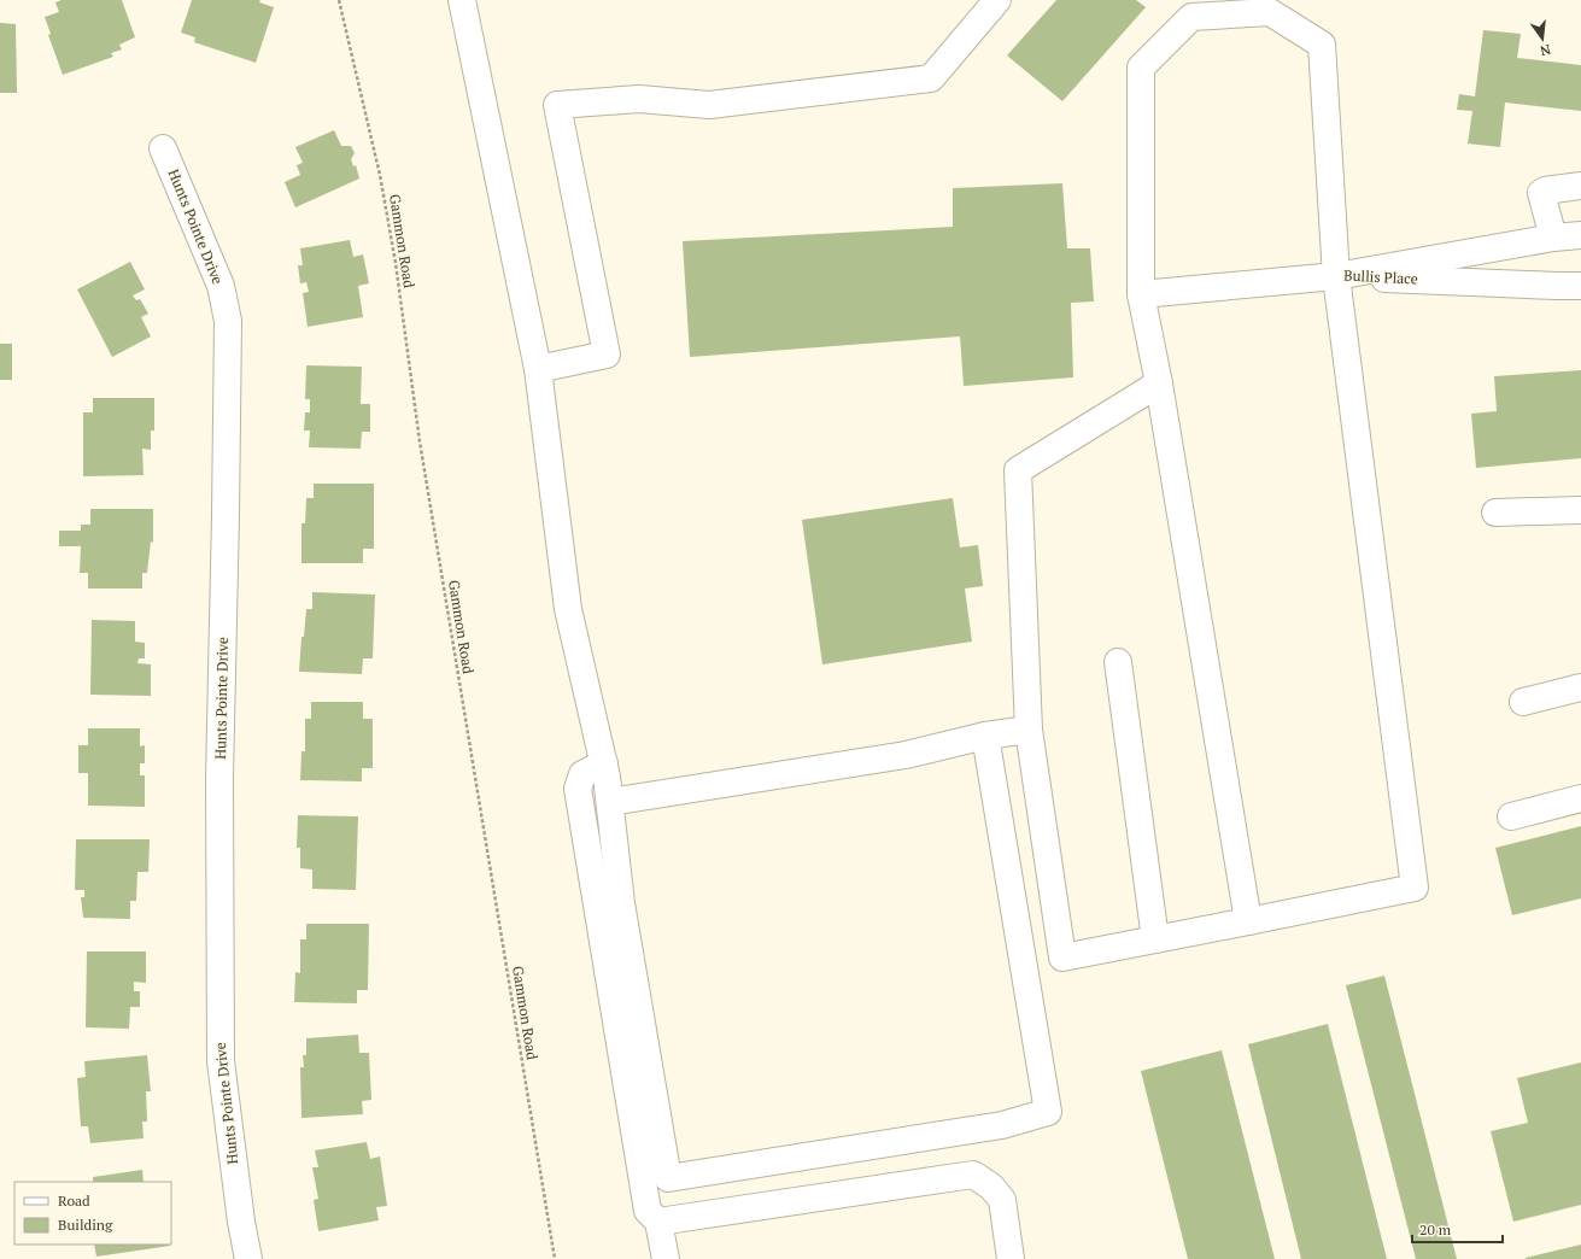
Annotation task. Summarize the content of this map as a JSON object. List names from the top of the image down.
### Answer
{
  "streets": {
    "street": ["Hunts Pointe Drive", "Bullis Place"],
    "path": ["Gammon Road"]
  },
  "legend": ["Road", "Building"],
  "scale_bar": "20 m",
  "north": "bottom"
}
